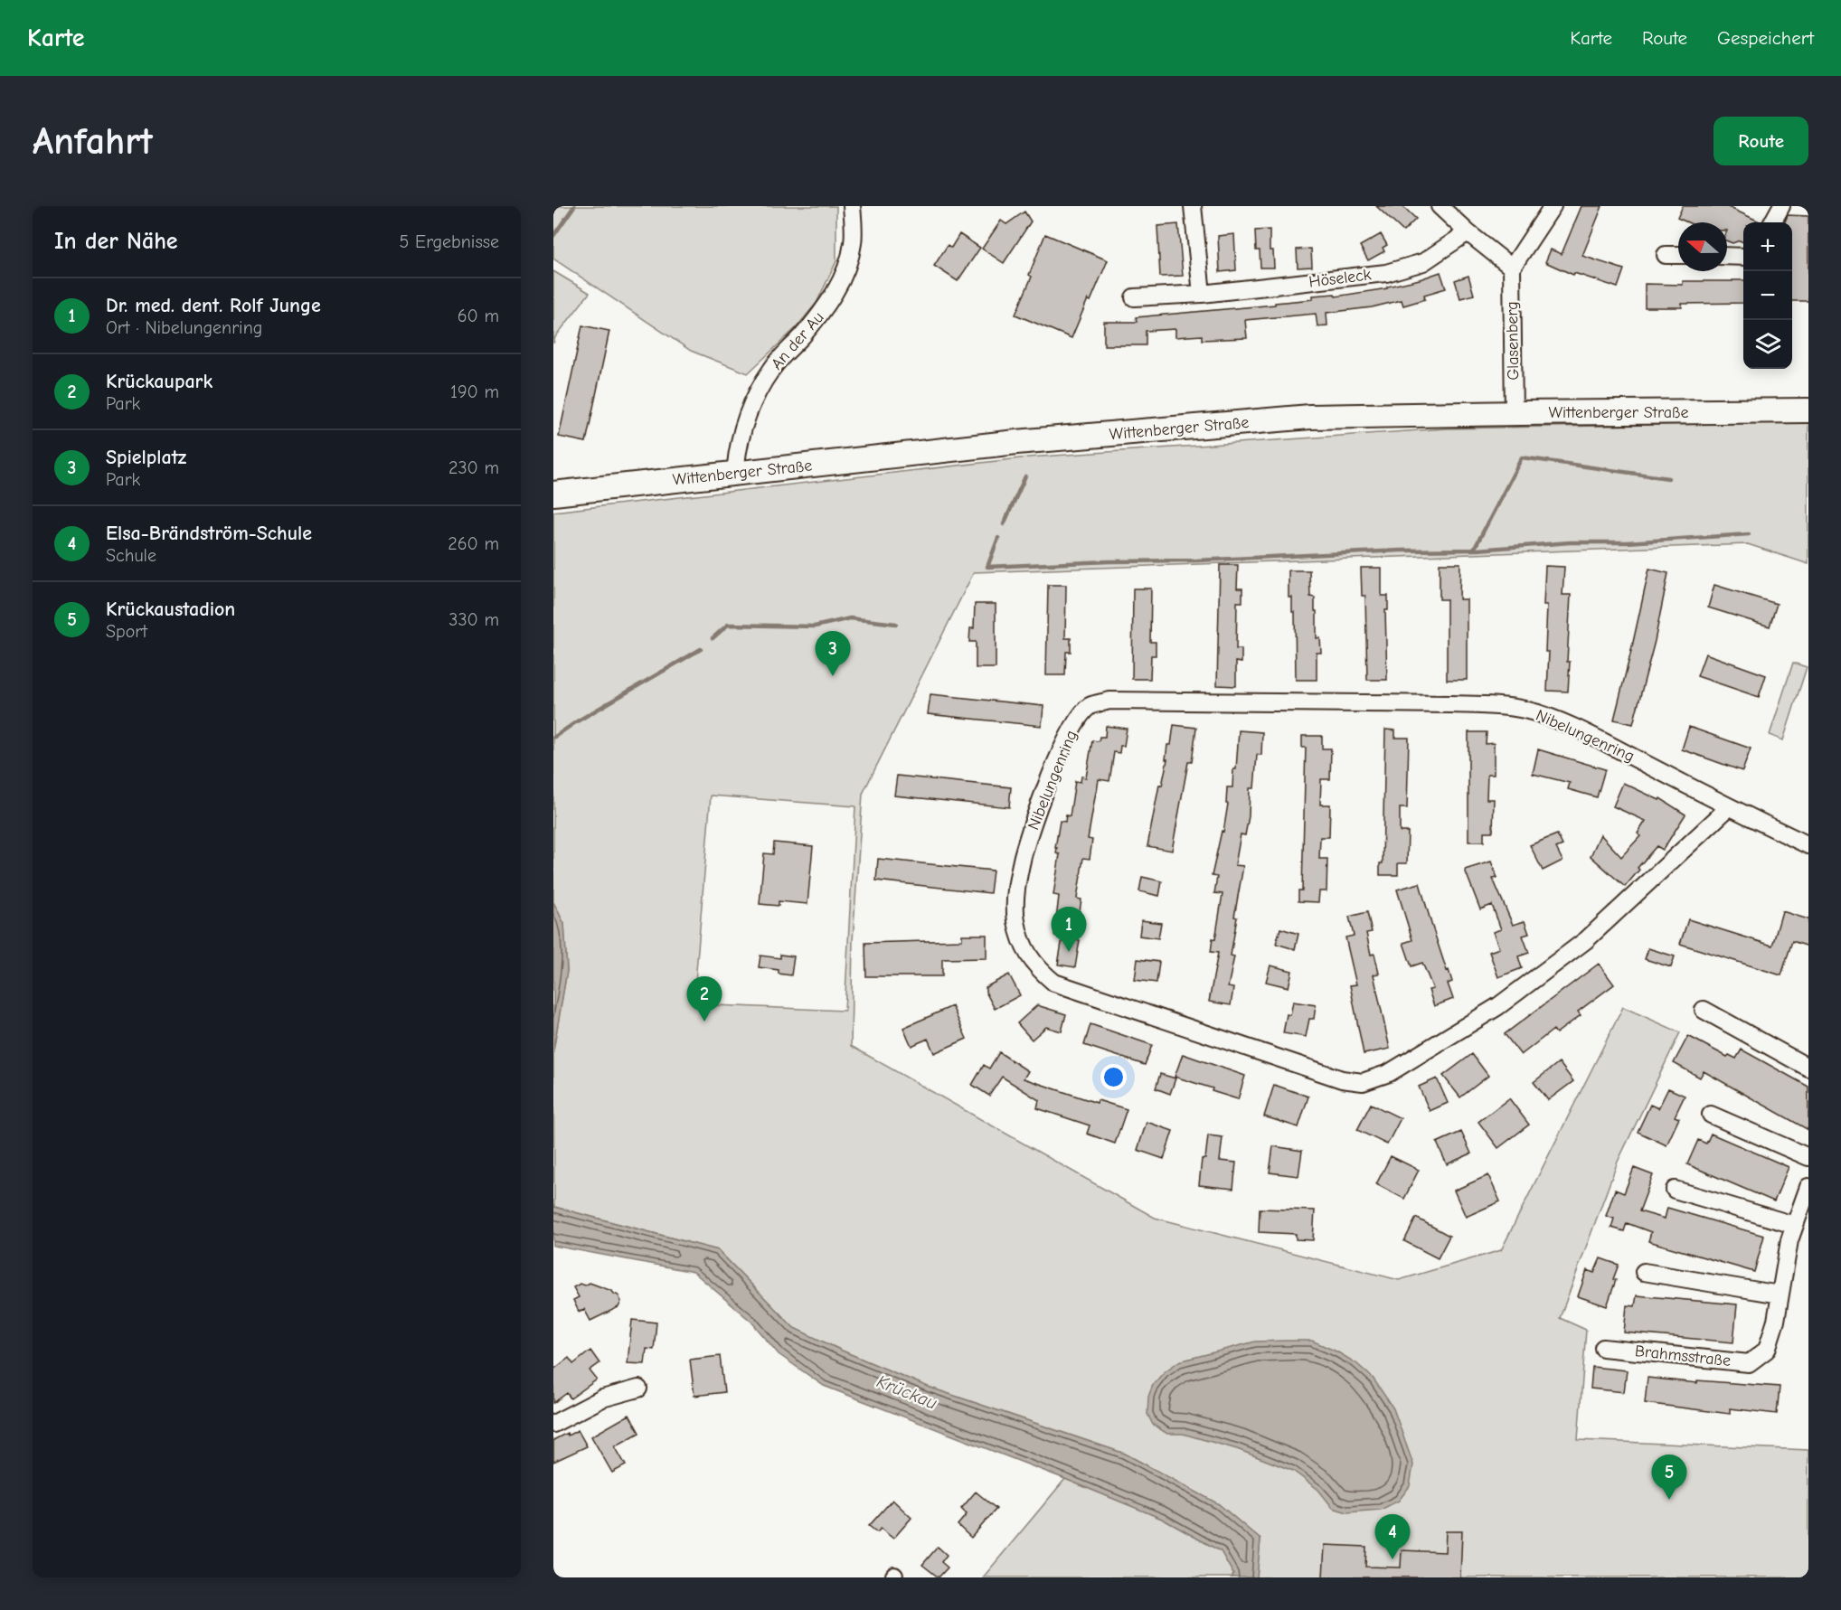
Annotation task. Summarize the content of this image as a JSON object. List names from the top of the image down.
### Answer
{
  "streets": {
    "main road": ["Wittenberger Straße"],
    "street": [
      "Höseleck",
      "An der Au",
      "Glasenberg",
      "Nibelungenring",
      "Brahmsstraße"
    ]
  },
  "crossings": [
    ["An der Au", "Wittenberger Straße"],
    ["Glasenberg", "Wittenberger Straße"]
  ],
  "water": ["Krückau"],
  "north": "left",
  "page": {
    "header": "Karte",
    "nav": ["Karte", "Route", "Gespeichert"],
    "buttons": "Route",
    "title": "Anfahrt",
    "heading": ["In der Nähe", "5 Ergebnisse"],
    "map_buttons": ["+", "−"],
    "list": [
      {
        "mark": "1",
        "name": "Dr. med. dent. Rolf Junge",
        "note": "Ort · Nibelungenring",
        "value": "60 m"
      },
      {
        "mark": "2",
        "name": "Krückaupark",
        "note": "Park",
        "value": "190 m"
      },
      {
        "mark": "3",
        "name": "Spielplatz",
        "note": "Park",
        "value": "230 m"
      },
      {
        "mark": "4",
        "name": "Elsa-Brändström-Schule",
        "note": "Schule",
        "value": "260 m"
      },
      {
        "mark": "5",
        "name": "Krückaustadion",
        "note": "Sport",
        "value": "330 m"
      }
    ],
    "pins": [
      "3",
      "1",
      "2",
      "5",
      "4"
    ]
  }
}
